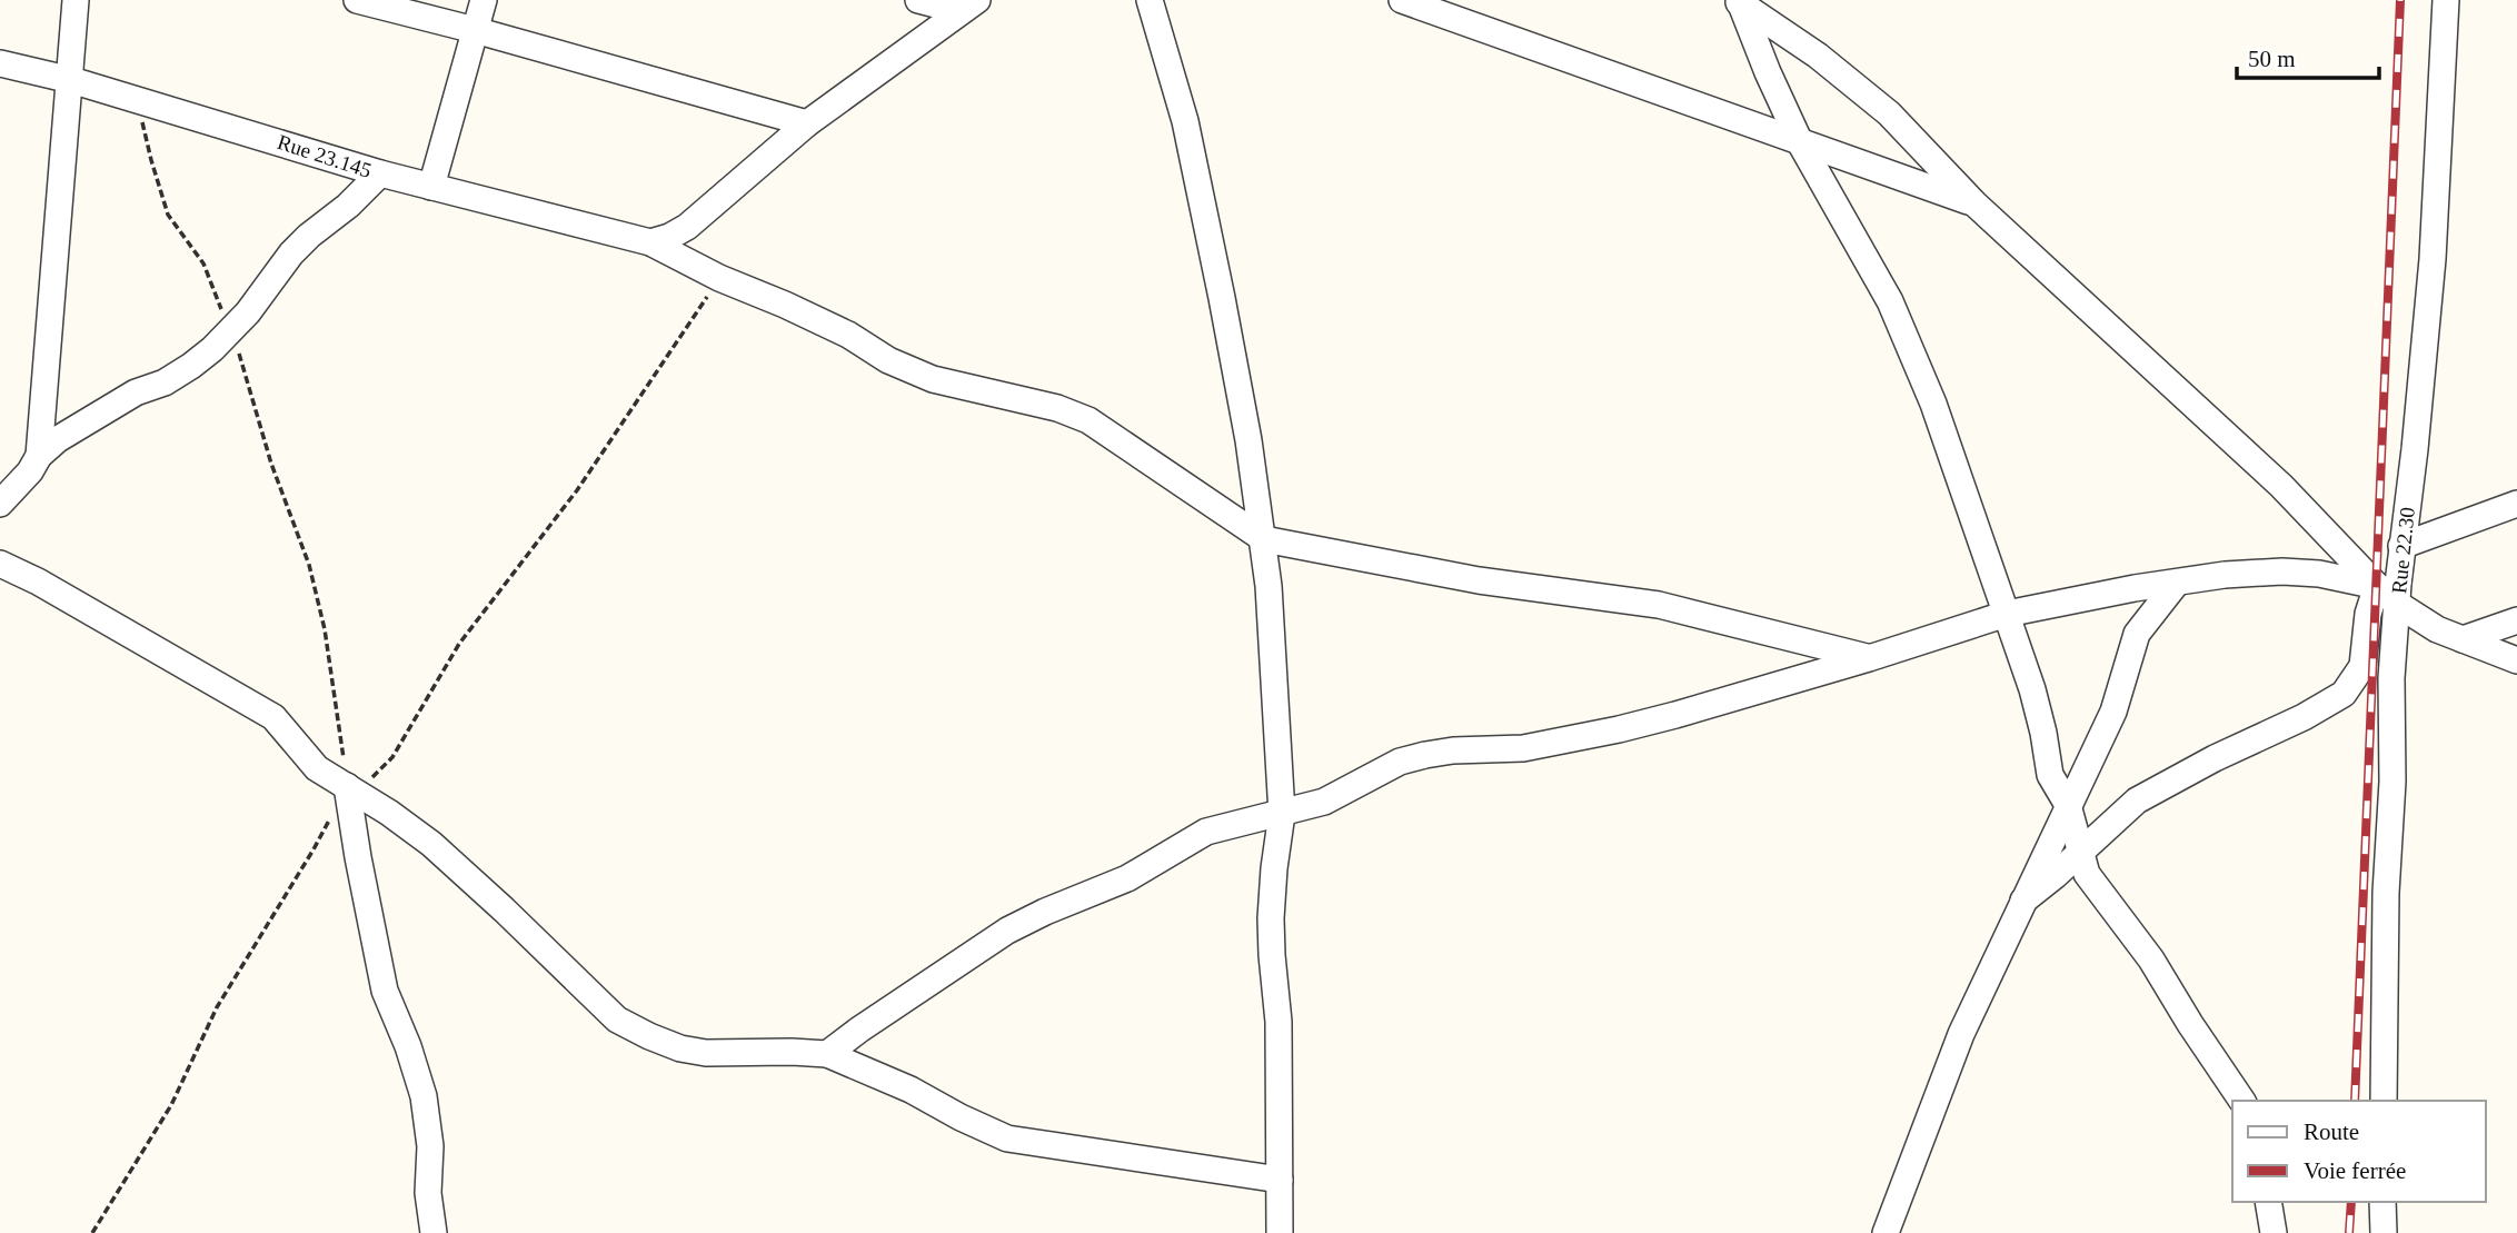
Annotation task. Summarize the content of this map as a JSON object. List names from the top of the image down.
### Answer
{
  "streets": {
    "street": ["Rue 23.145", "Rue 22.30"]
  },
  "legend": ["Route", "Voie ferrée"],
  "scale_bar": "50 m"
}
